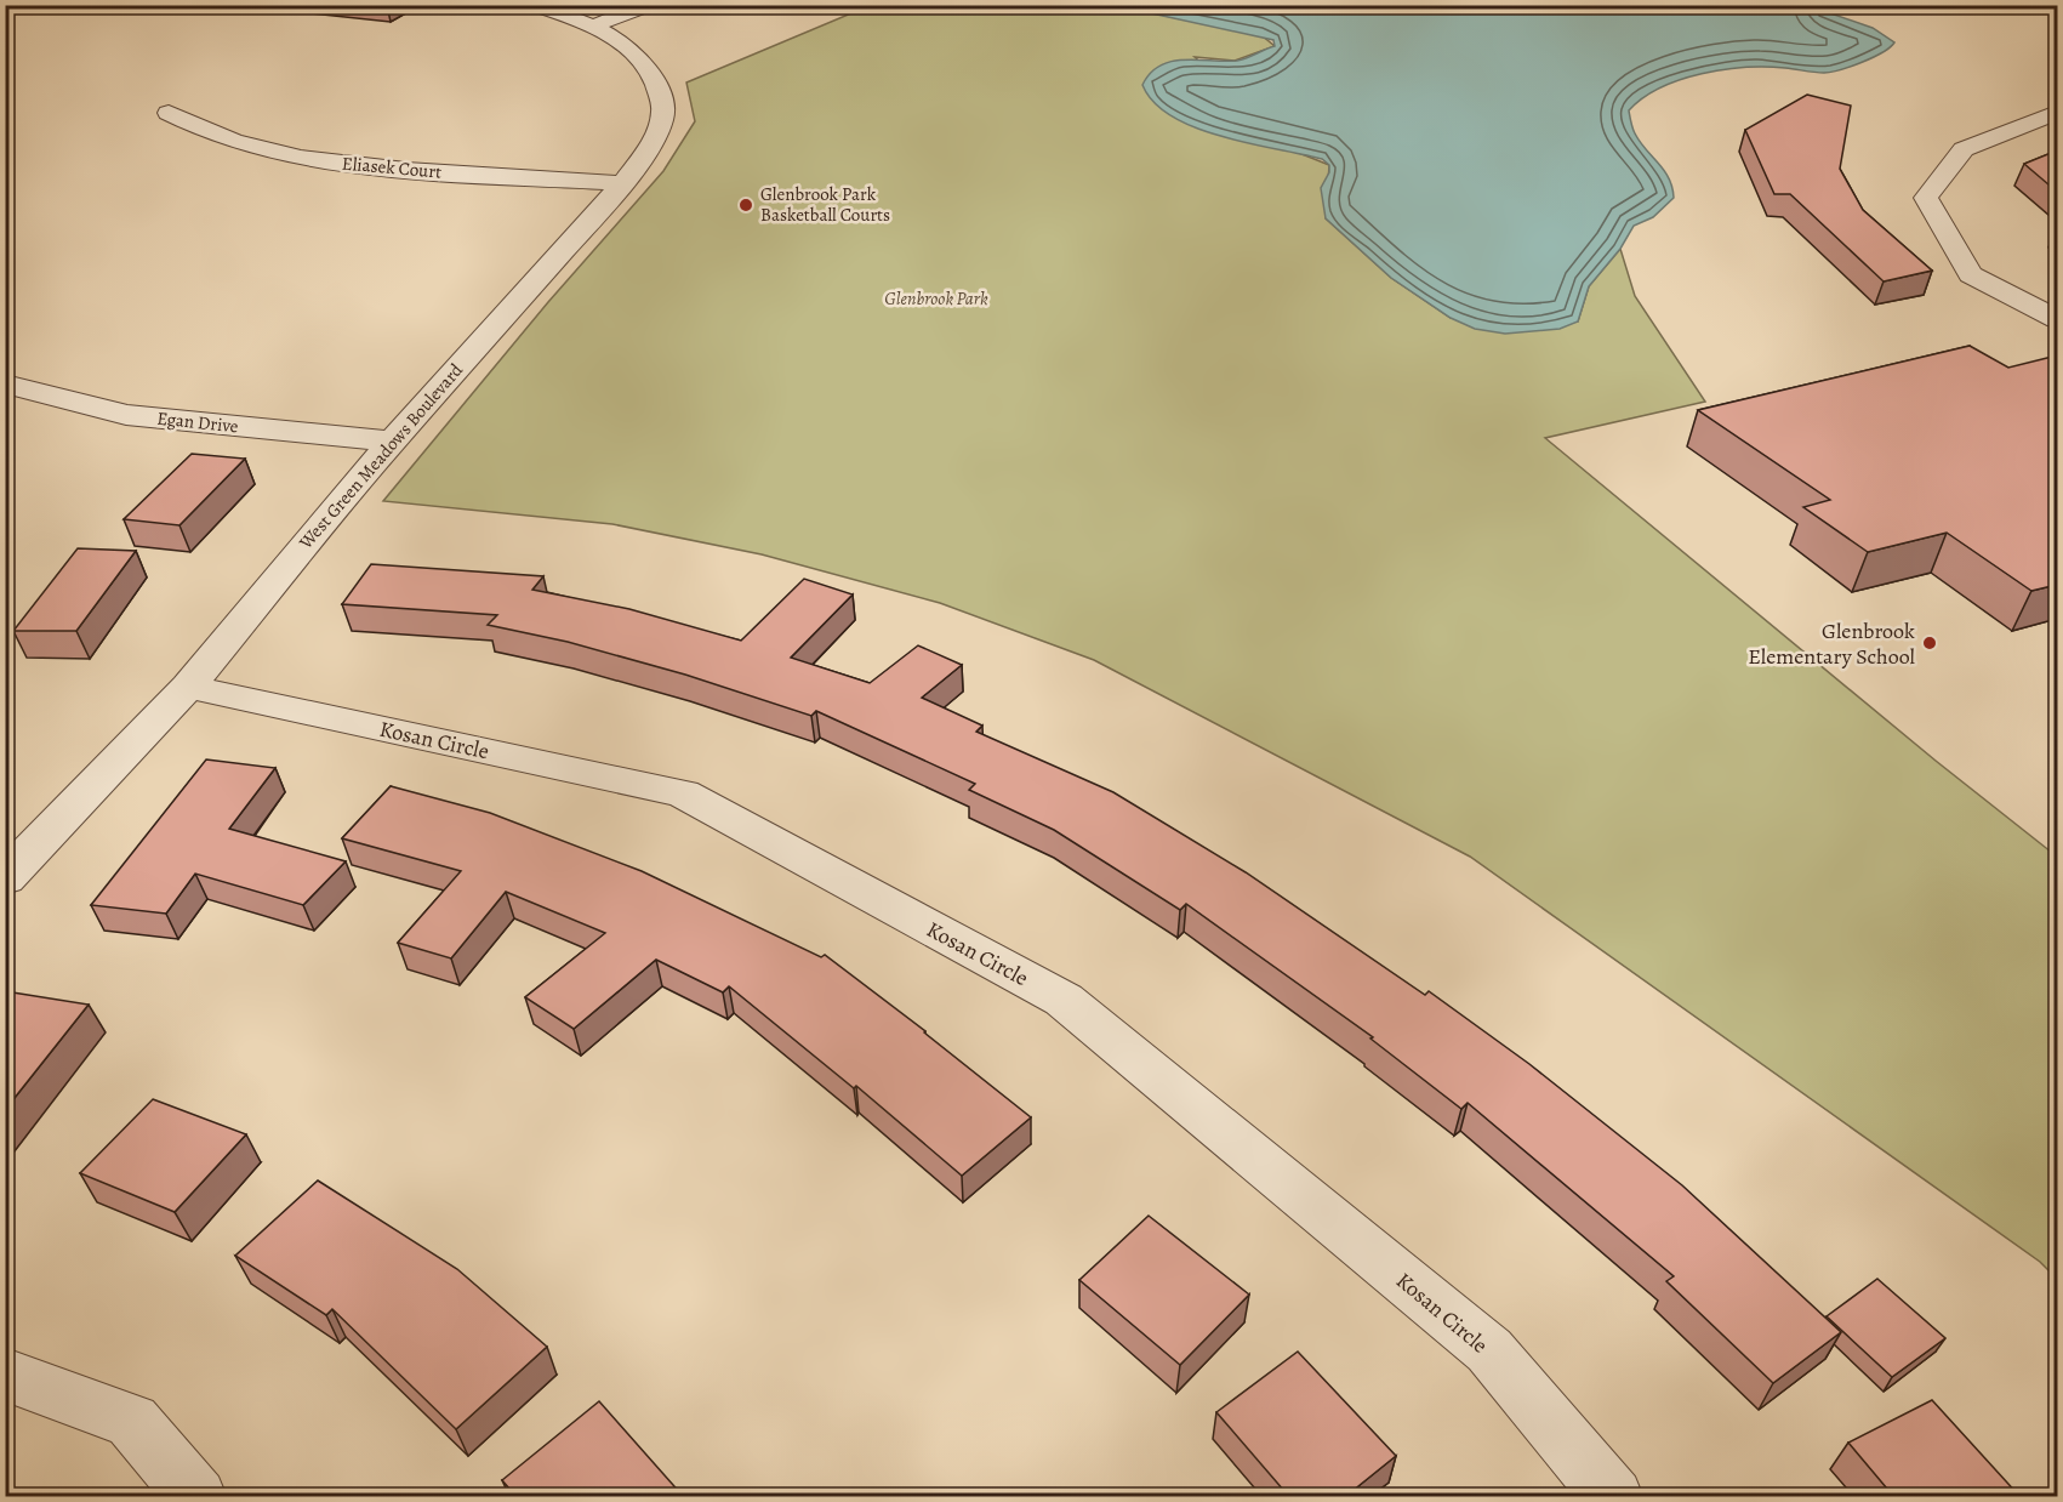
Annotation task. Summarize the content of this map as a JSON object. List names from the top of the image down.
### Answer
{
  "streets": {
    "street": [
      "Eliasek Court",
      "Egan Drive",
      "West Green Meadows Boulevard",
      "Kosan Circle"
    ]
  },
  "crossings": [
    ["Eliasek Court", "West Green Meadows Boulevard"],
    ["Egan Drive", "West Green Meadows Boulevard"],
    ["West Green Meadows Boulevard", "Kosan Circle"]
  ],
  "parks": ["Glenbrook Park"],
  "places": ["Glenbrook Park Basketball Courts", "Glenbrook Elementary School"]
}
